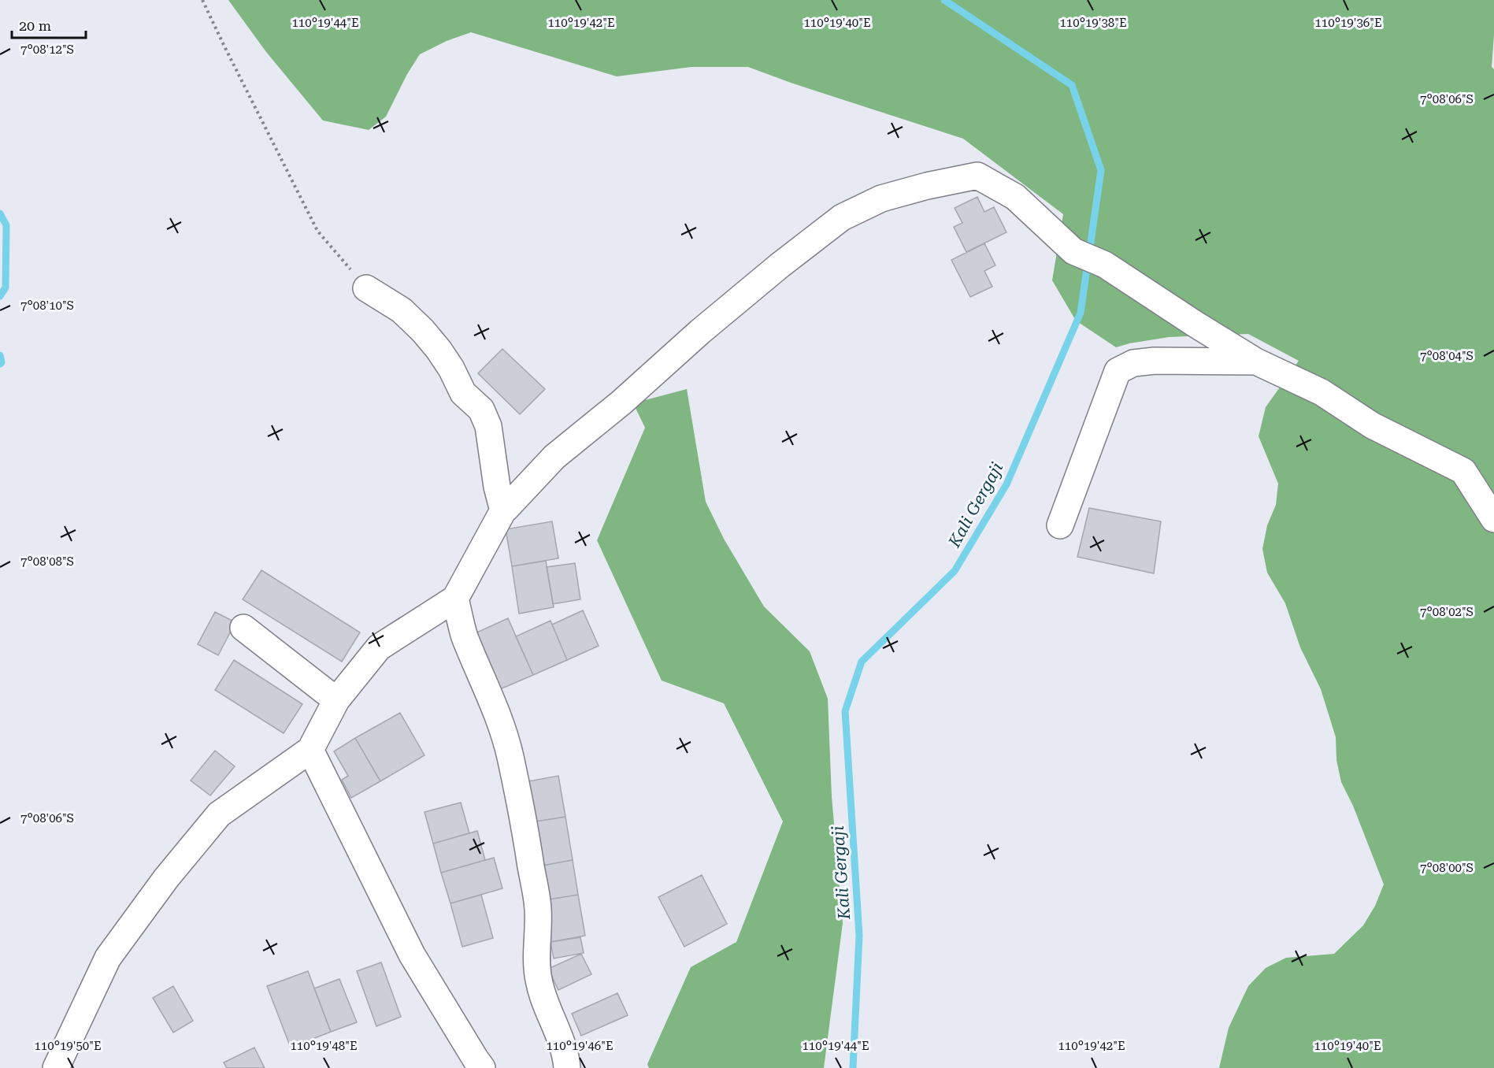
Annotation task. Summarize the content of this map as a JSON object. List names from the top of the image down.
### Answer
{
  "water": ["Kali Gergaji"],
  "scale_bar": "20 m",
  "coordinates": [
    "110°19'44\"E",
    "110°19'42\"E",
    "110°19'40\"E",
    "110°19'38\"E",
    "110°19'36\"E",
    "7°08'12\"S",
    "7°08'06\"S",
    "7°08'10\"S",
    "7°08'04\"S",
    "7°08'08\"S",
    "7°08'02\"S",
    "7°08'00\"S",
    "110°19'50\"E",
    "110°19'48\"E",
    "110°19'46\"E"
  ]
}
